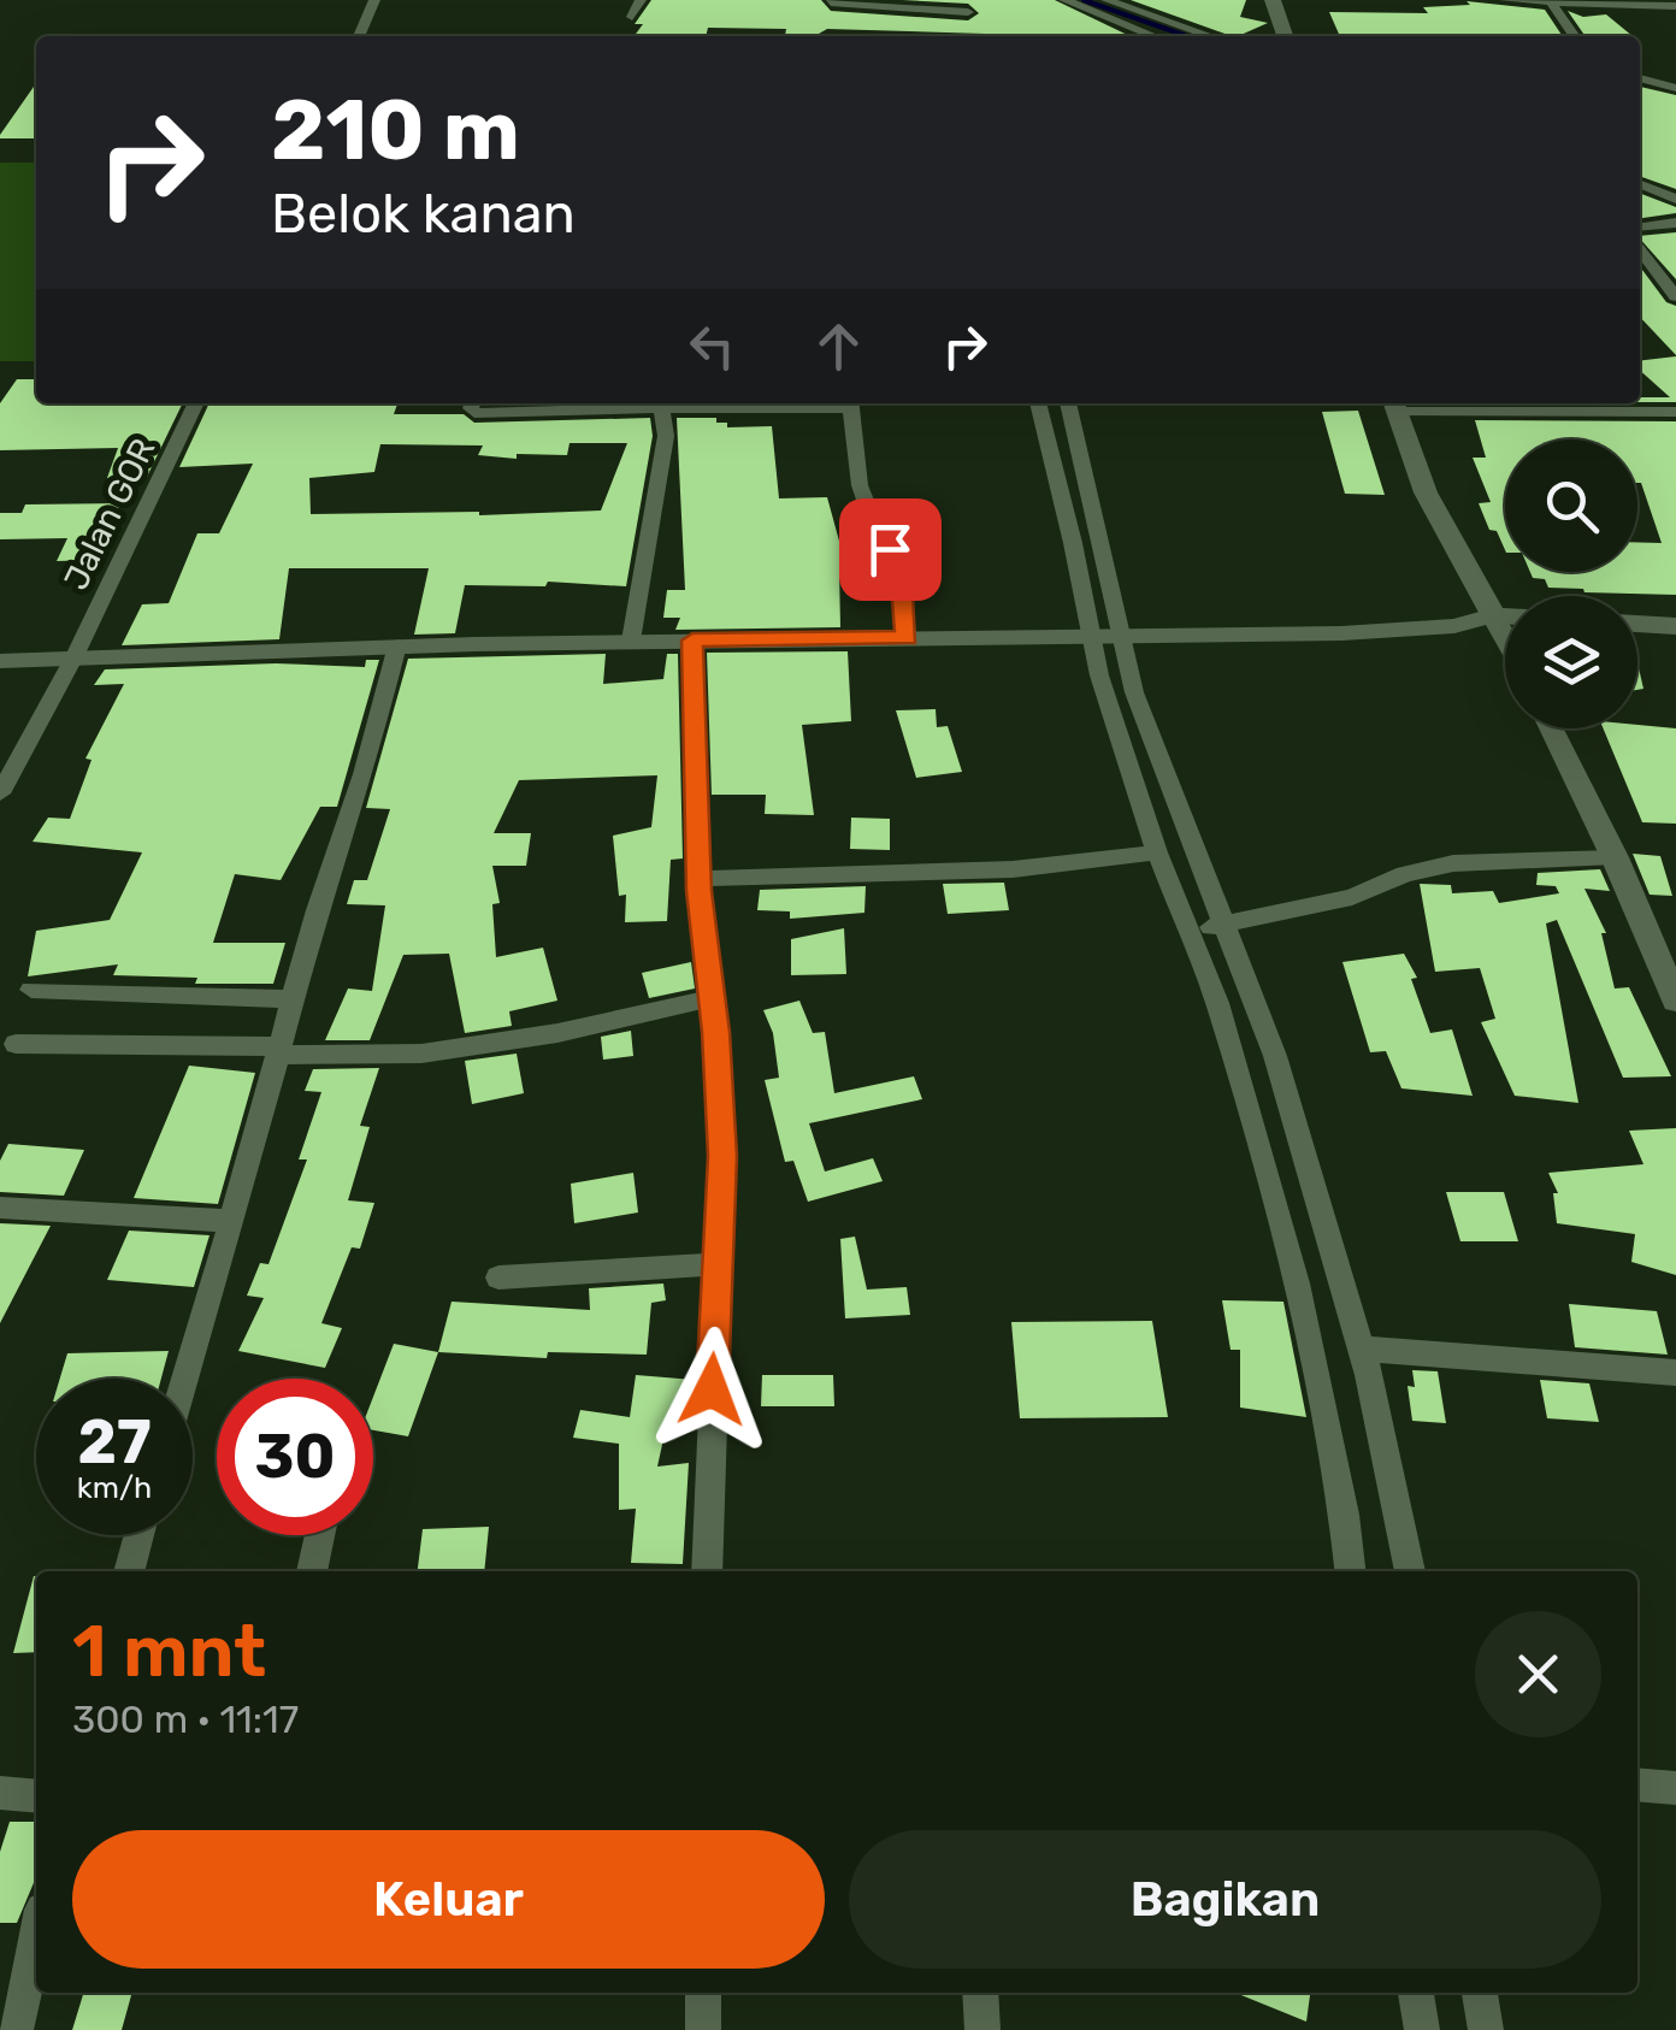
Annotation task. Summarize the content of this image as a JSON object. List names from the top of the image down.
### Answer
{
  "streets": {
    "street": ["Jalan GOR"]
  },
  "page": {
    "turn": ["210 m", "Belok kanan"],
    "speed": "27 km/h",
    "limit": "30",
    "heading": ["1 mnt", "300 m · 11:17"],
    "buttons": ["Keluar", "Bagikan"]
  }
}
